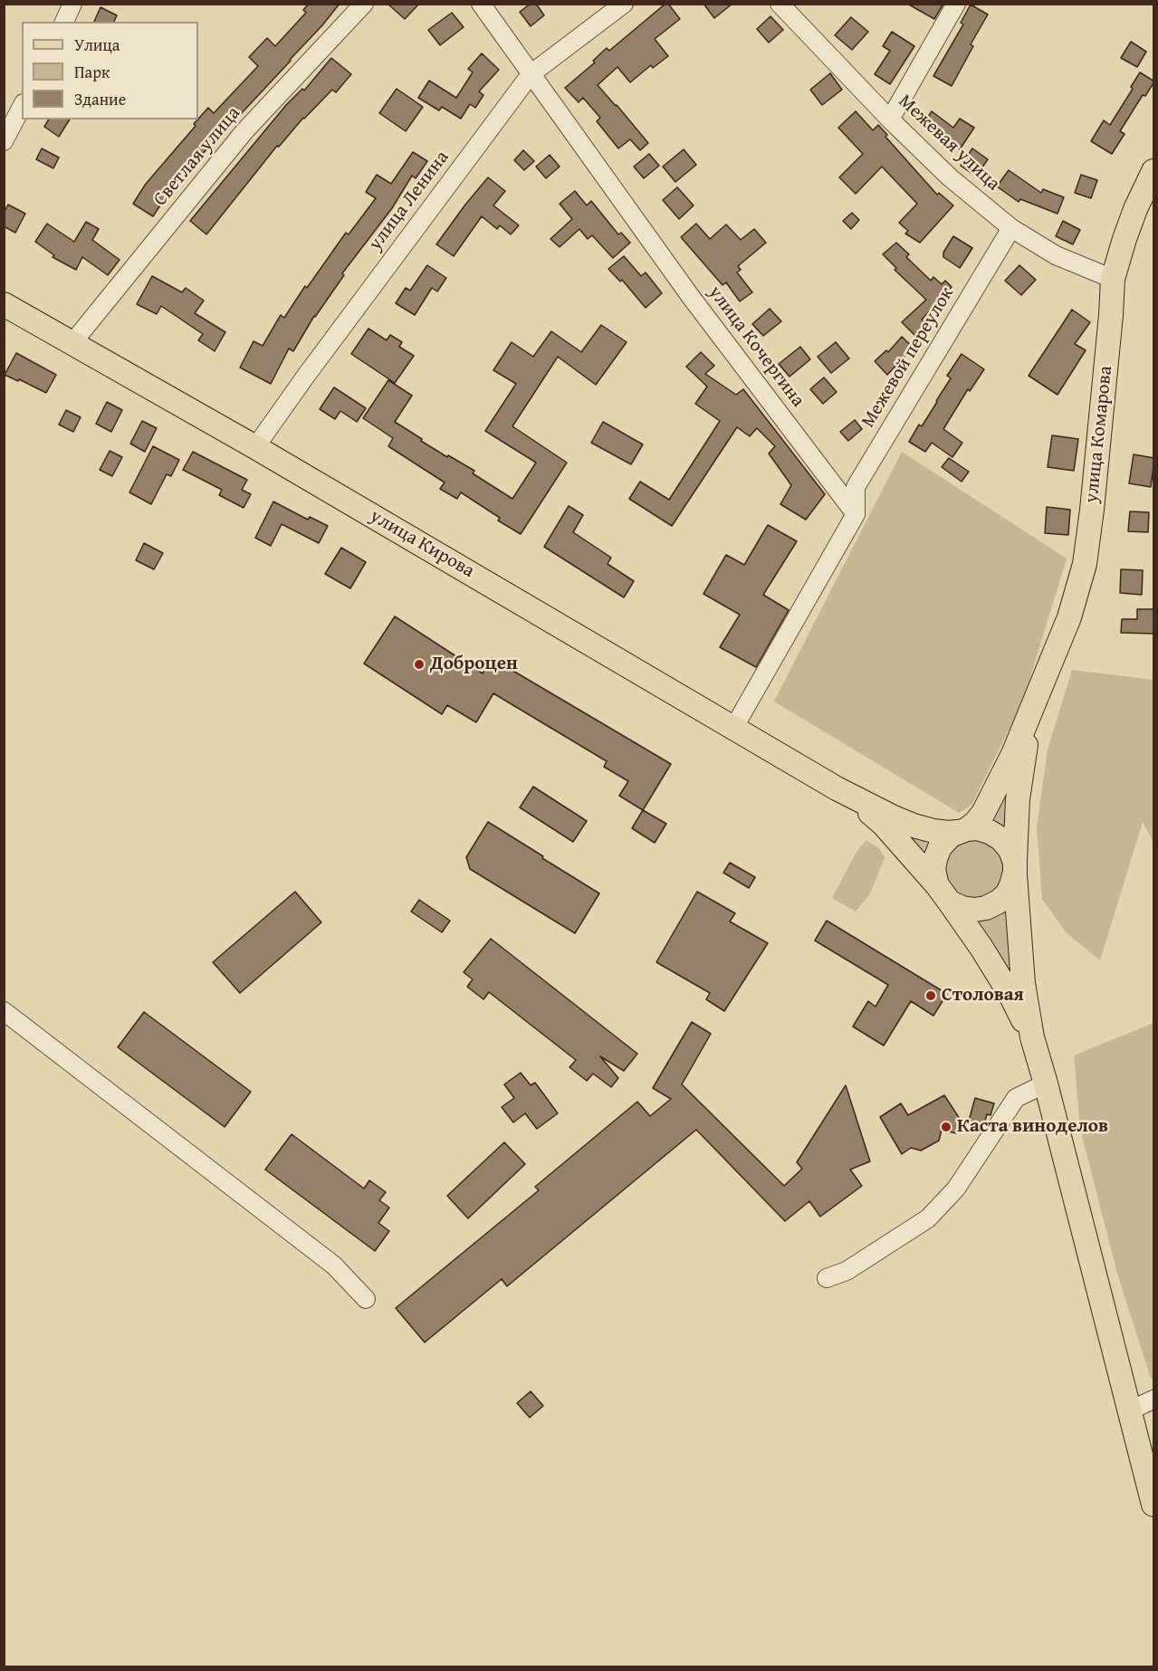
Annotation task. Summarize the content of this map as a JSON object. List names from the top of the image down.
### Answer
{
  "streets": {
    "main road": ["улица Комарова", "улица Кирова"],
    "street": [
      "Межевая улица",
      "Светлая улица",
      "улица Ленина",
      "улица Кочергина",
      "Межевой переулок"
    ]
  },
  "crossings": [
    ["Межевая улица", "Межевой переулок"],
    ["Межевая улица", "улица Комарова"],
    ["Светлая улица", "улица Кирова"],
    ["улица Ленина", "улица Кочергина"],
    ["улица Ленина", "улица Кирова"],
    ["улица Кочергина", "Межевой переулок"]
  ],
  "places": ["Доброцен", "Столовая", "Каста виноделов"],
  "legend": ["Улица", "Парк", "Здание"]
}
